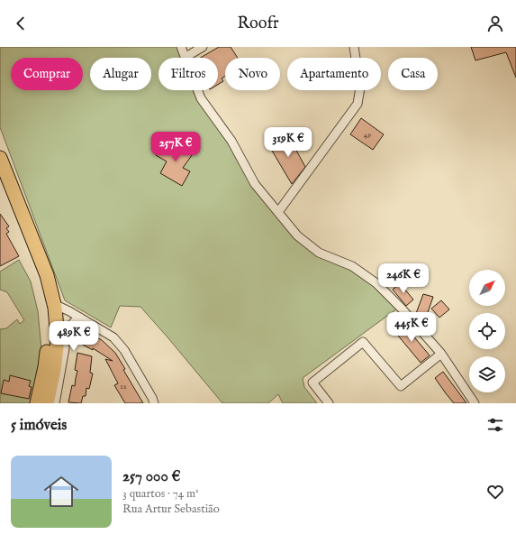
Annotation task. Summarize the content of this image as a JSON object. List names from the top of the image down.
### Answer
{
  "house_numbers": ["49", "12"],
  "north": "top right",
  "page": {
    "header": "Roofr",
    "chip": [
      "Comprar",
      "Alugar",
      "Filtros",
      "Novo",
      "Apartamento",
      "Casa"
    ],
    "price": [
      "319K €",
      "257K €",
      "246K €",
      "445K €",
      "489K €"
    ],
    "heading": "5 imóveis",
    "list": [
      {
        "name": "257 000 €",
        "note": "3 quartos · 74 m² · Rua Artur Sebastião"
      }
    ]
  }
}
